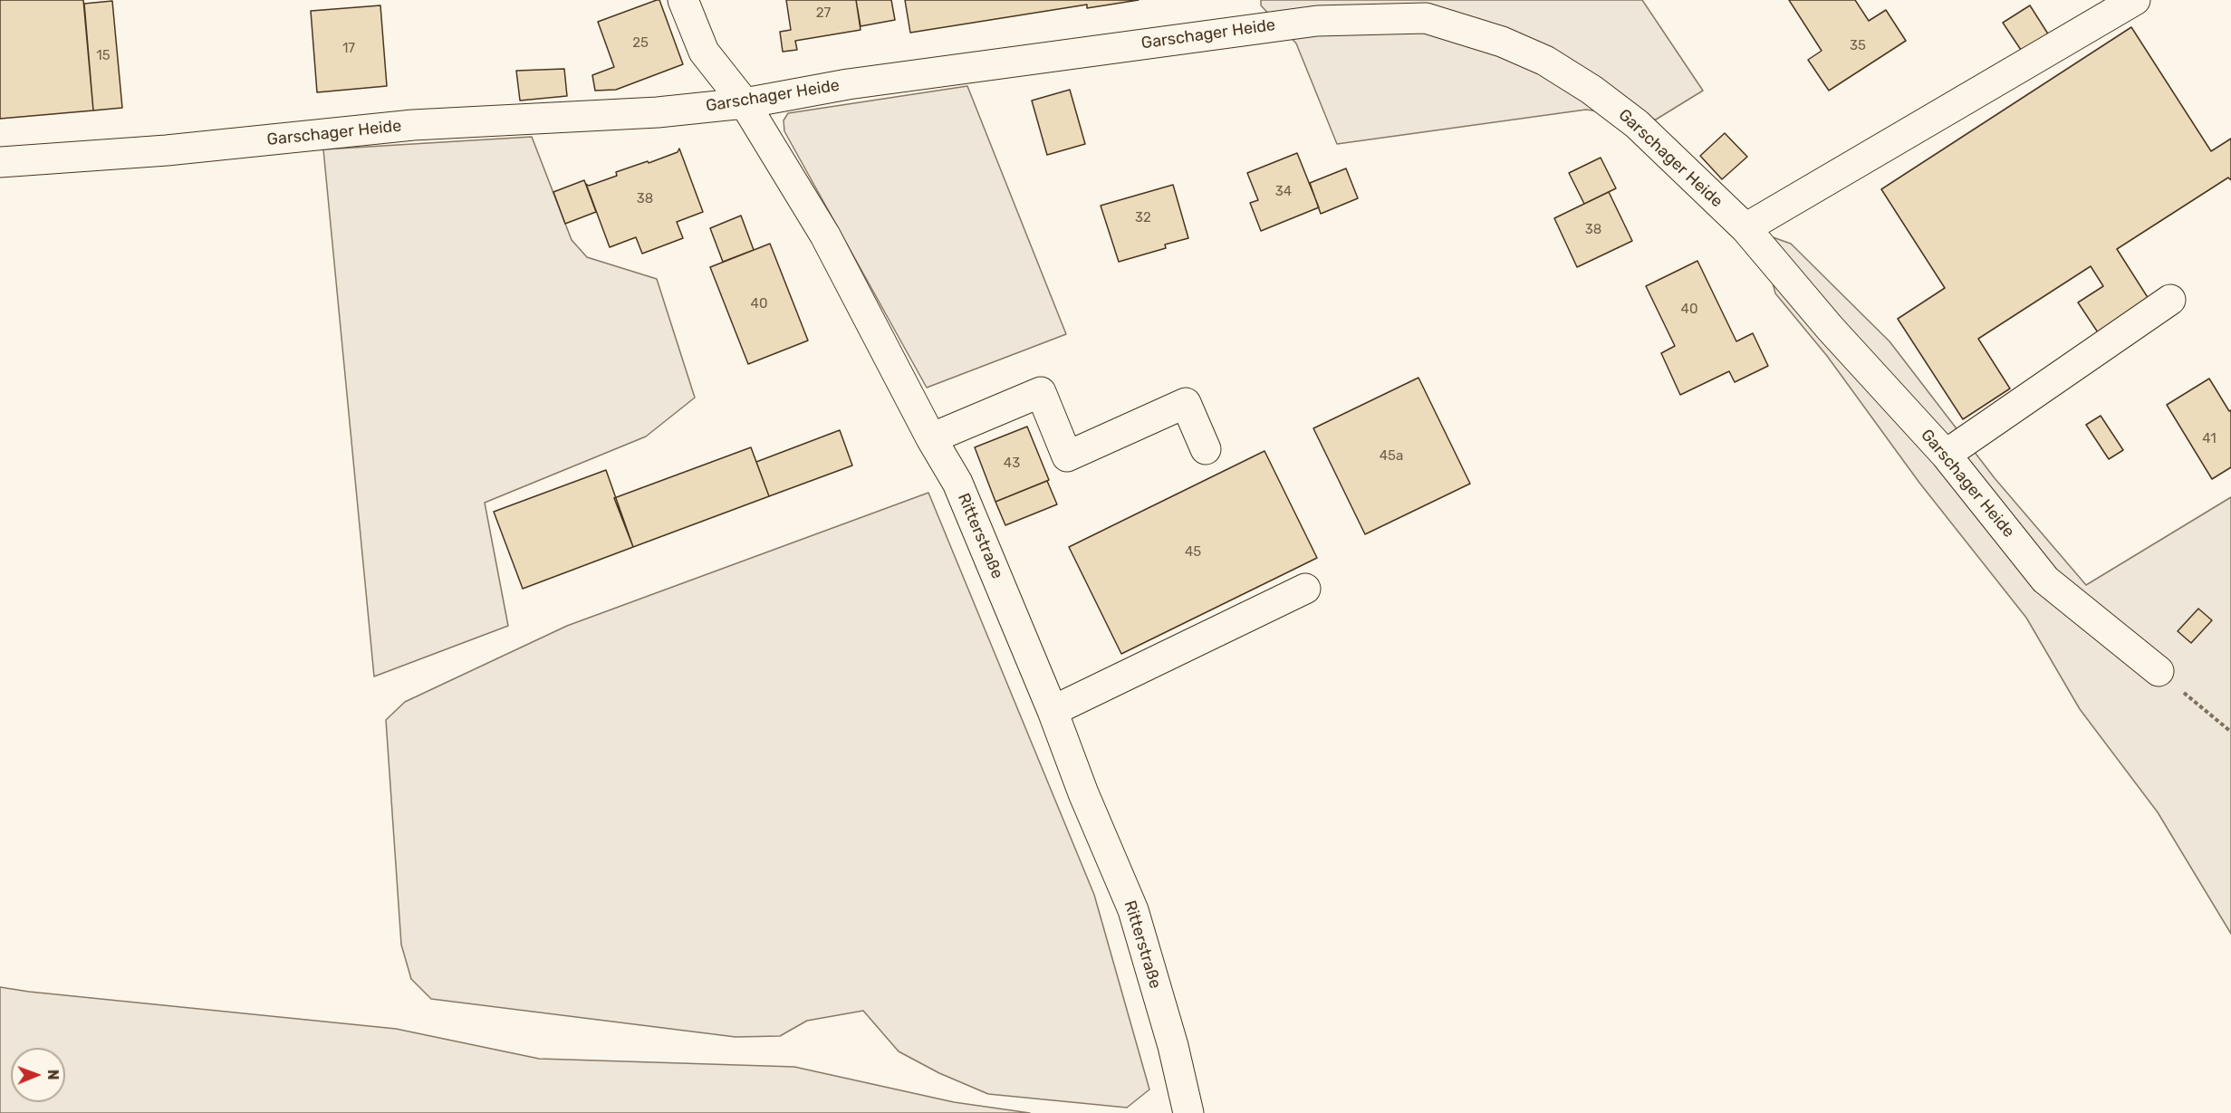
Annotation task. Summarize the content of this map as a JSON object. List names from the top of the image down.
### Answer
{
  "streets": {
    "street": ["Garschager Heide", "Ritterstraße"]
  },
  "crossings": [
    ["Garschager Heide", "Ritterstraße"]
  ],
  "house_numbers": [
    "27",
    "25",
    "35",
    "17",
    "15",
    "34",
    "38",
    "32",
    "38",
    "40",
    "40",
    "41",
    "45a",
    "43",
    "45"
  ],
  "north": "right"
}
